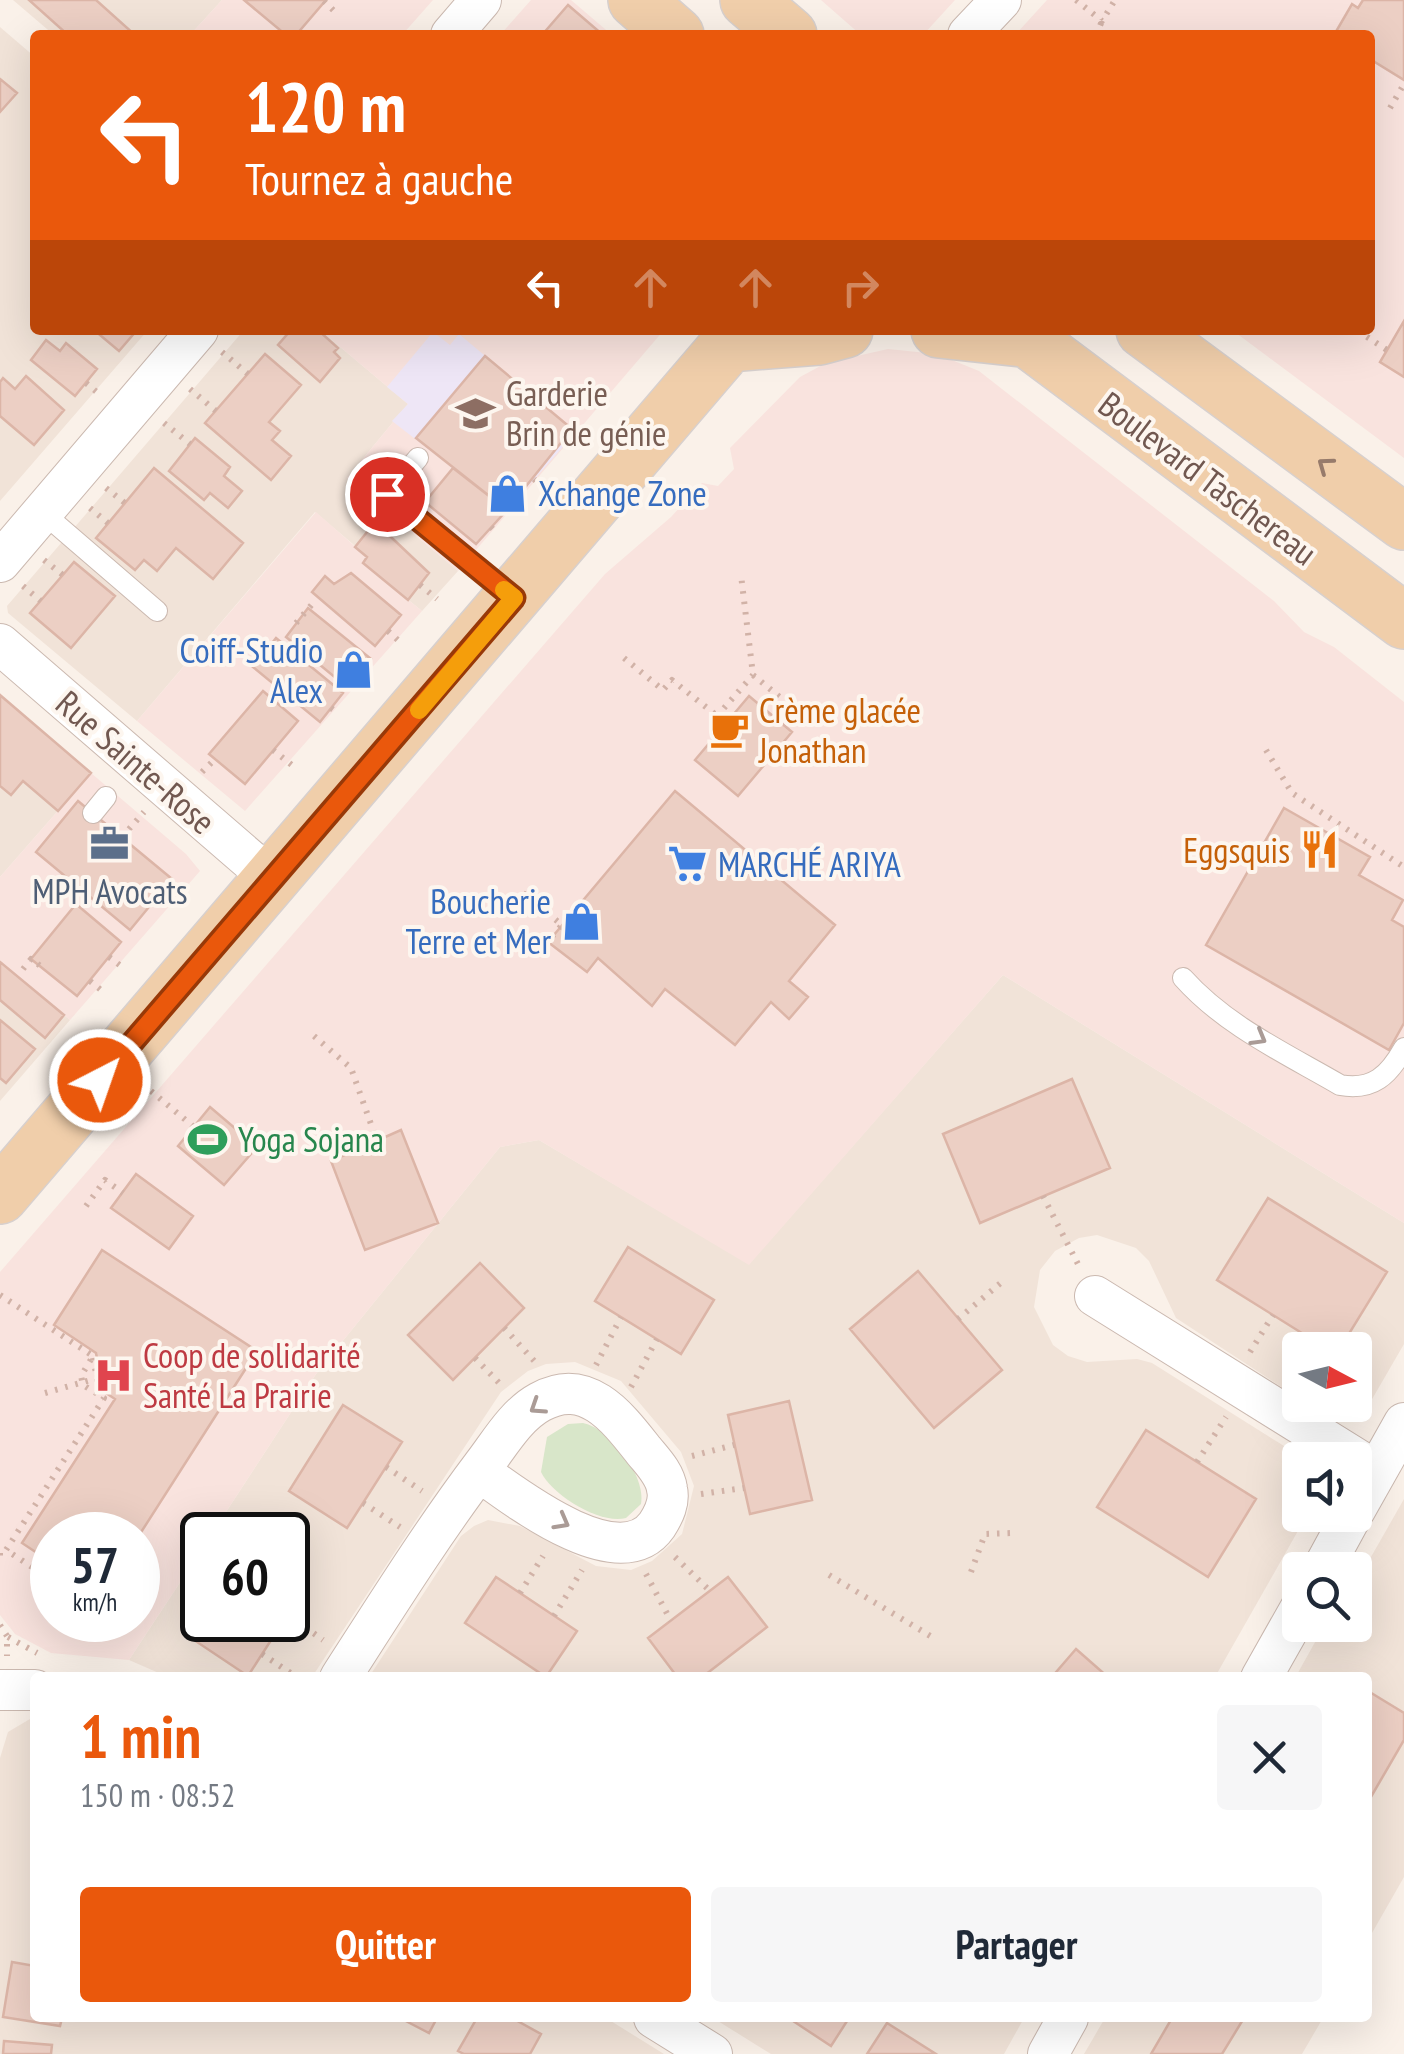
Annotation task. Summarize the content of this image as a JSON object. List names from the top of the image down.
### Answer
{
  "streets": {
    "main road": ["Boulevard Taschereau"],
    "street": ["Rue Sainte-Rose"]
  },
  "places": {
    "school or university": ["Garderie Brin de génie"],
    "shop": ["Xchange Zone", "Coiff-Studio Alex", "Boucherie Terre et Mer"],
    "cafe": ["Crème glacée Jonathan"],
    "office": ["MPH Avocats"],
    "restaurant": ["Eggsquis"],
    "supermarket": ["MARCHÉ ARIYA"],
    "sports": ["Yoga Sojana"],
    "hospital": ["Coop de solidarité Santé La Prairie"]
  },
  "north": "right",
  "page": {
    "turn": ["120 m", "Tournez à gauche"],
    "speed": "57 km/h",
    "limit": "60",
    "heading": ["1 min", "150 m · 08:52"],
    "buttons": ["Quitter", "Partager"]
  }
}
